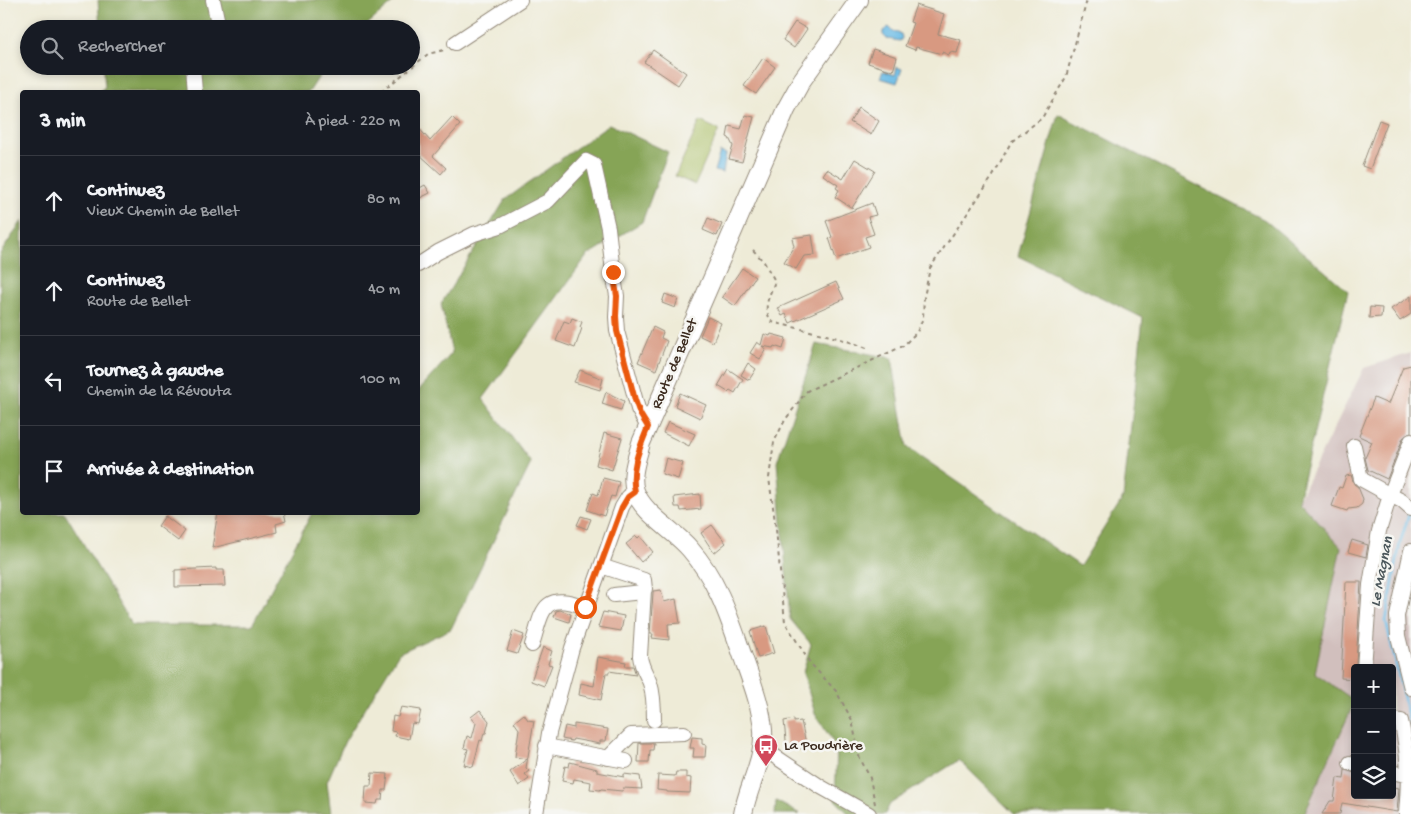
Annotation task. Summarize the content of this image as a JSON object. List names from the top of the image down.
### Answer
{
  "streets": {
    "main road": ["Route de Bellet"]
  },
  "water": ["Le Magnan"],
  "places": {
    "bus stop": ["La Poudrière"]
  },
  "page": {
    "search": "Rechercher",
    "heading": ["3 min", "À pied · 220 m"],
    "list": [
      ["Continuez", "Vieux Chemin de Bellet", "80 m"],
      ["Continuez", "Route de Bellet", "40 m"],
      ["Tournez à gauche", "Chemin de la Révouta", "100 m"],
      "Arrivée à destination"
    ],
    "map_buttons": ["+", "−"]
  }
}
